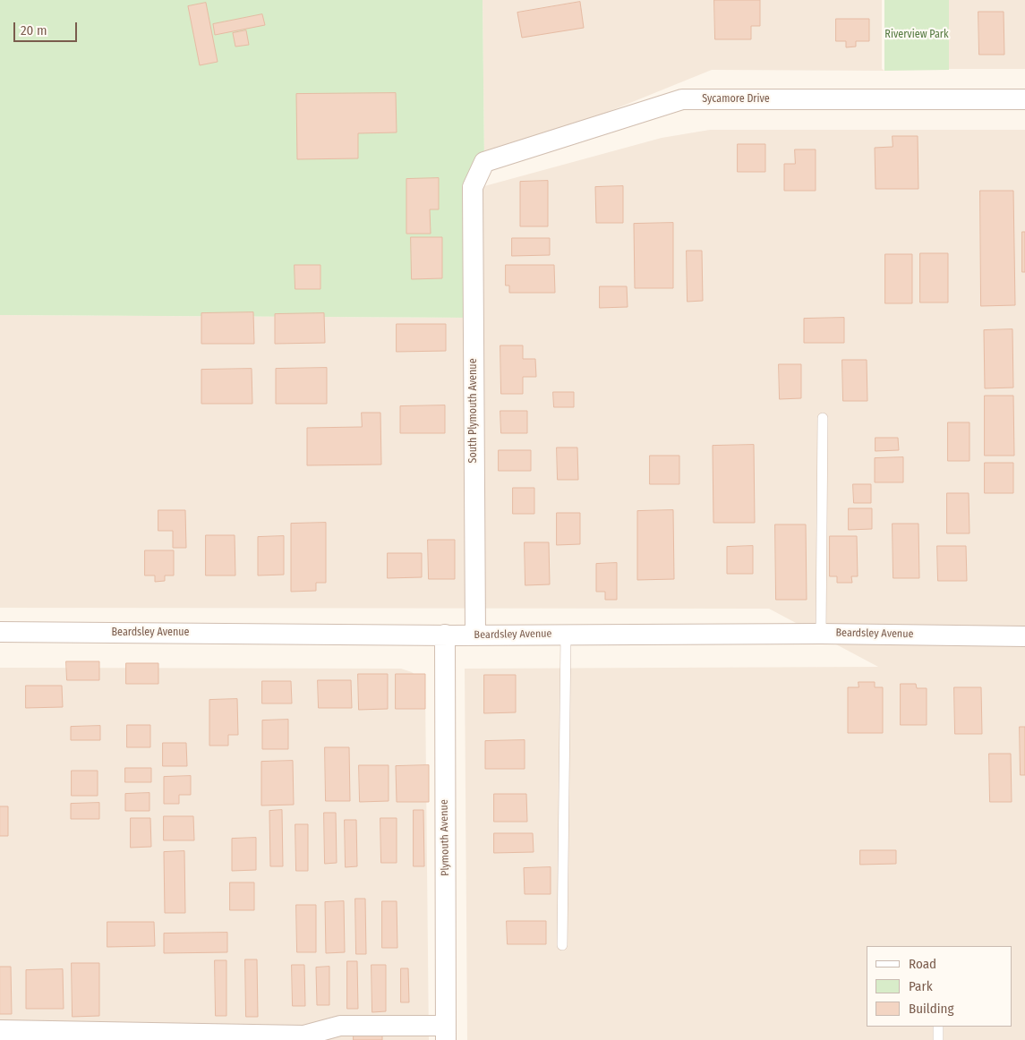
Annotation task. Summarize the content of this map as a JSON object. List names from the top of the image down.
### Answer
{
  "streets": {
    "street": [
      "Sycamore Drive",
      "South Plymouth Avenue",
      "Beardsley Avenue",
      "Plymouth Avenue"
    ]
  },
  "crossings": [
    ["Sycamore Drive", "South Plymouth Avenue"],
    ["South Plymouth Avenue", "Beardsley Avenue"],
    ["Beardsley Avenue", "Plymouth Avenue"]
  ],
  "parks": ["Riverview Park"],
  "legend": ["Road", "Park", "Building"],
  "scale_bar": "20 m"
}
